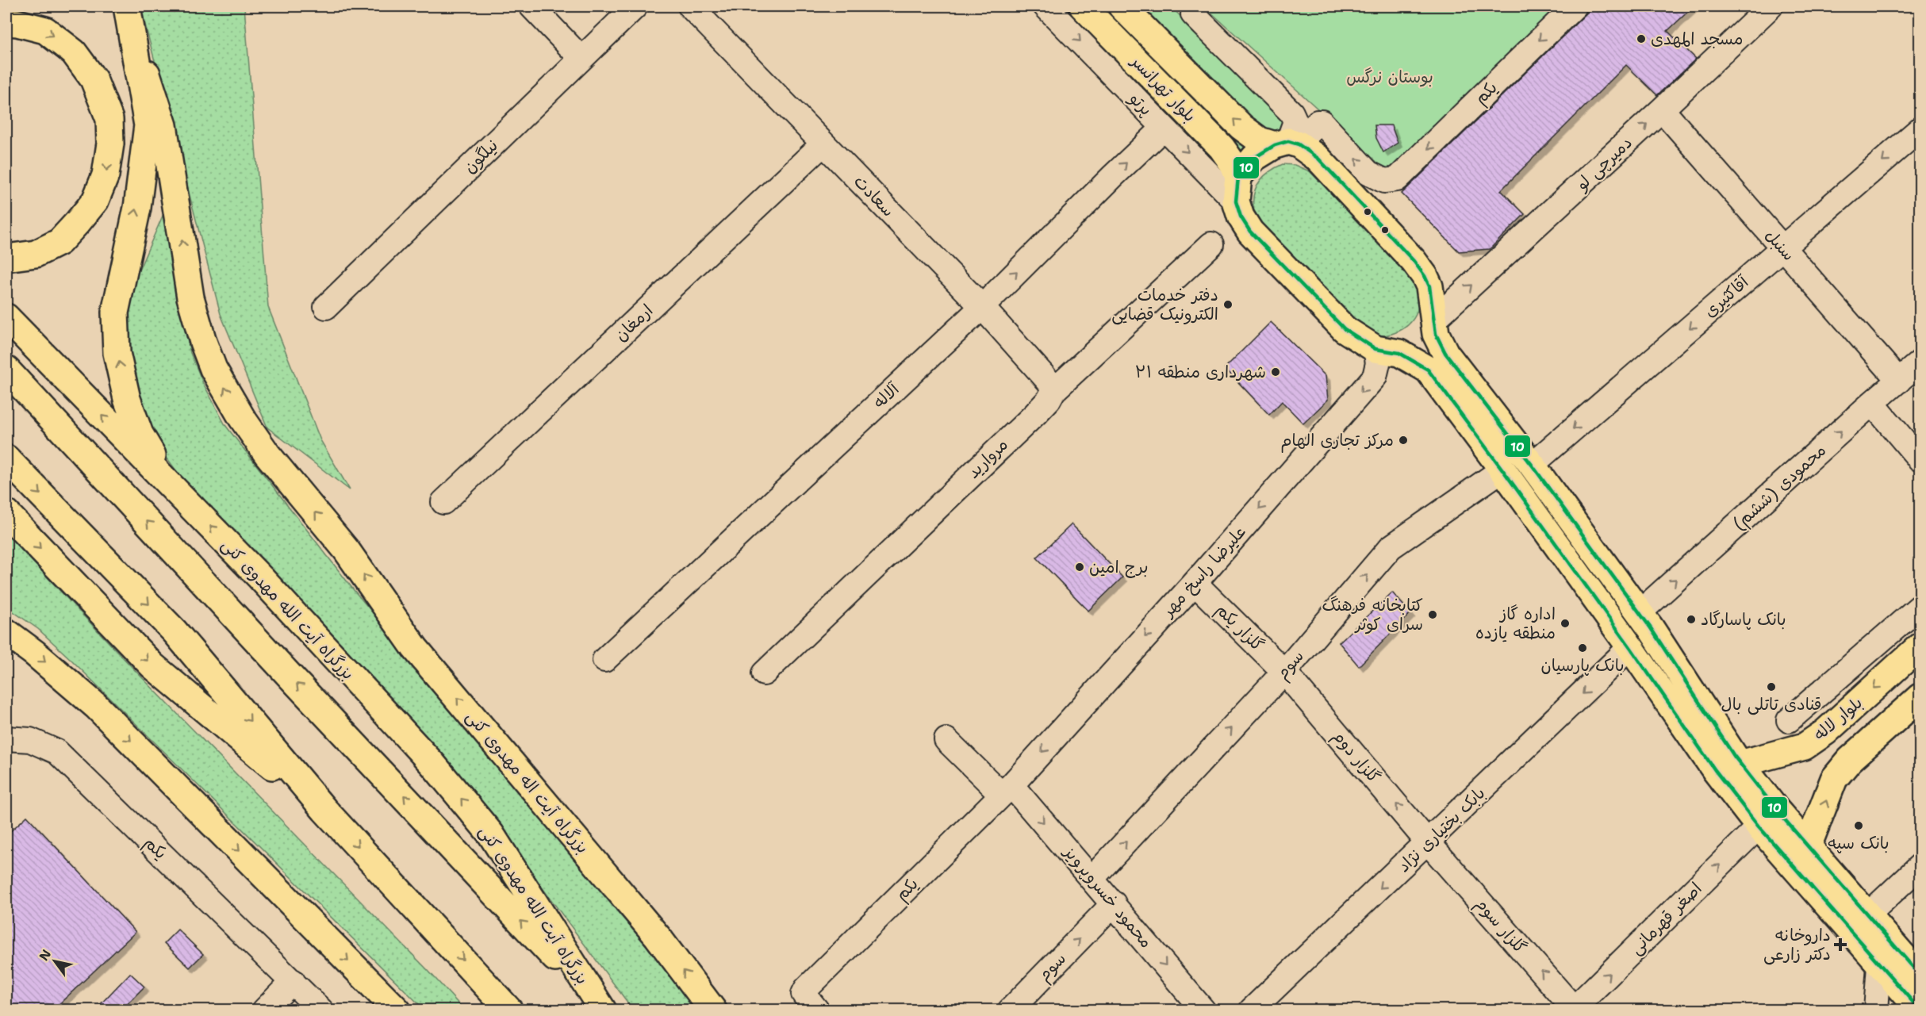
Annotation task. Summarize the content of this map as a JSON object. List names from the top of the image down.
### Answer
{
  "streets": {
    "main road": [
      "بلوار تهرانسر",
      "بزرگراه آیت الله مهدوی کنی",
      "بلوار لاله",
      "بزرگراه آیت اله مهدوی کنی"
    ],
    "street": [
      "یکم",
      "پرتو",
      "نیلگون",
      "دمیرچی لو",
      "سعادت",
      "سنبل",
      "آقاکثیری",
      "ارمغان",
      "آلاله",
      "مروارید",
      "محمودی (ششم)",
      "علیرضا راسخ مهر",
      "گلزار یکم",
      "سوم",
      "گلزار دوم",
      "بابک بختیاری نژاد",
      "محمود خسروپرویز",
      "اصغر قهرمانی",
      "گلزار سوم"
    ]
  },
  "crossings": [
    ["بلوار تهرانسر", "یکم"],
    ["بلوار تهرانسر", "پرتو"],
    ["بلوار تهرانسر", "دمیرچی لو"],
    ["بلوار تهرانسر", "علیرضا راسخ مهر"],
    ["یکم", "علیرضا راسخ مهر"],
    ["یکم", "محمود خسروپرویز"],
    ["پرتو", "آلاله"],
    ["دمیرچی لو", "سنبل"],
    ["سعادت", "ارمغان"],
    ["سعادت", "آلاله"],
    ["سعادت", "مروارید"],
    ["سنبل", "آقاکثیری"],
    ["سنبل", "محمودی (ششم)"],
    ["علیرضا راسخ مهر", "گلزار یکم"],
    ["علیرضا راسخ مهر", "محمود خسروپرویز"],
    ["گلزار یکم", "سوم"],
    ["گلزار یکم", "گلزار دوم"],
    ["سوم", "گلزار دوم"],
    ["سوم", "محمود خسروپرویز"],
    ["گلزار دوم", "بابک بختیاری نژاد"],
    ["گلزار دوم", "گلزار سوم"],
    ["بابک بختیاری نژاد", "گلزار سوم"],
    ["اصغر قهرمانی", "گلزار سوم"]
  ],
  "one_way": [
    "دمیرچی لو",
    "آقاکثیری",
    "علیرضا راسخ مهر",
    "سوم",
    "گلزار دوم",
    "بابک بختیاری نژاد",
    "محمود خسروپرویز",
    "اصغر قهرمانی",
    "گلزار سوم"
  ],
  "parks": ["بوستان نرگس"],
  "places": {
    "other": [
      "مسجد المهدی",
      "دفتر خدمات الکترونیک قضایی",
      "شهرداری منطقه ۲۱",
      "مرکز تجاری الهام",
      "برج امین",
      "کتابخانه فرهنگ سرای کوثر",
      "بانک پاسارگاد",
      "اداره گاز منطقه یازده",
      "بانک پارسیان",
      "قنادی تاتلی بال",
      "بانک سپه"
    ],
    "health": ["داروخانه دکتر زارعی"]
  },
  "lines": ["transit line 10"],
  "north": "top left"
}
